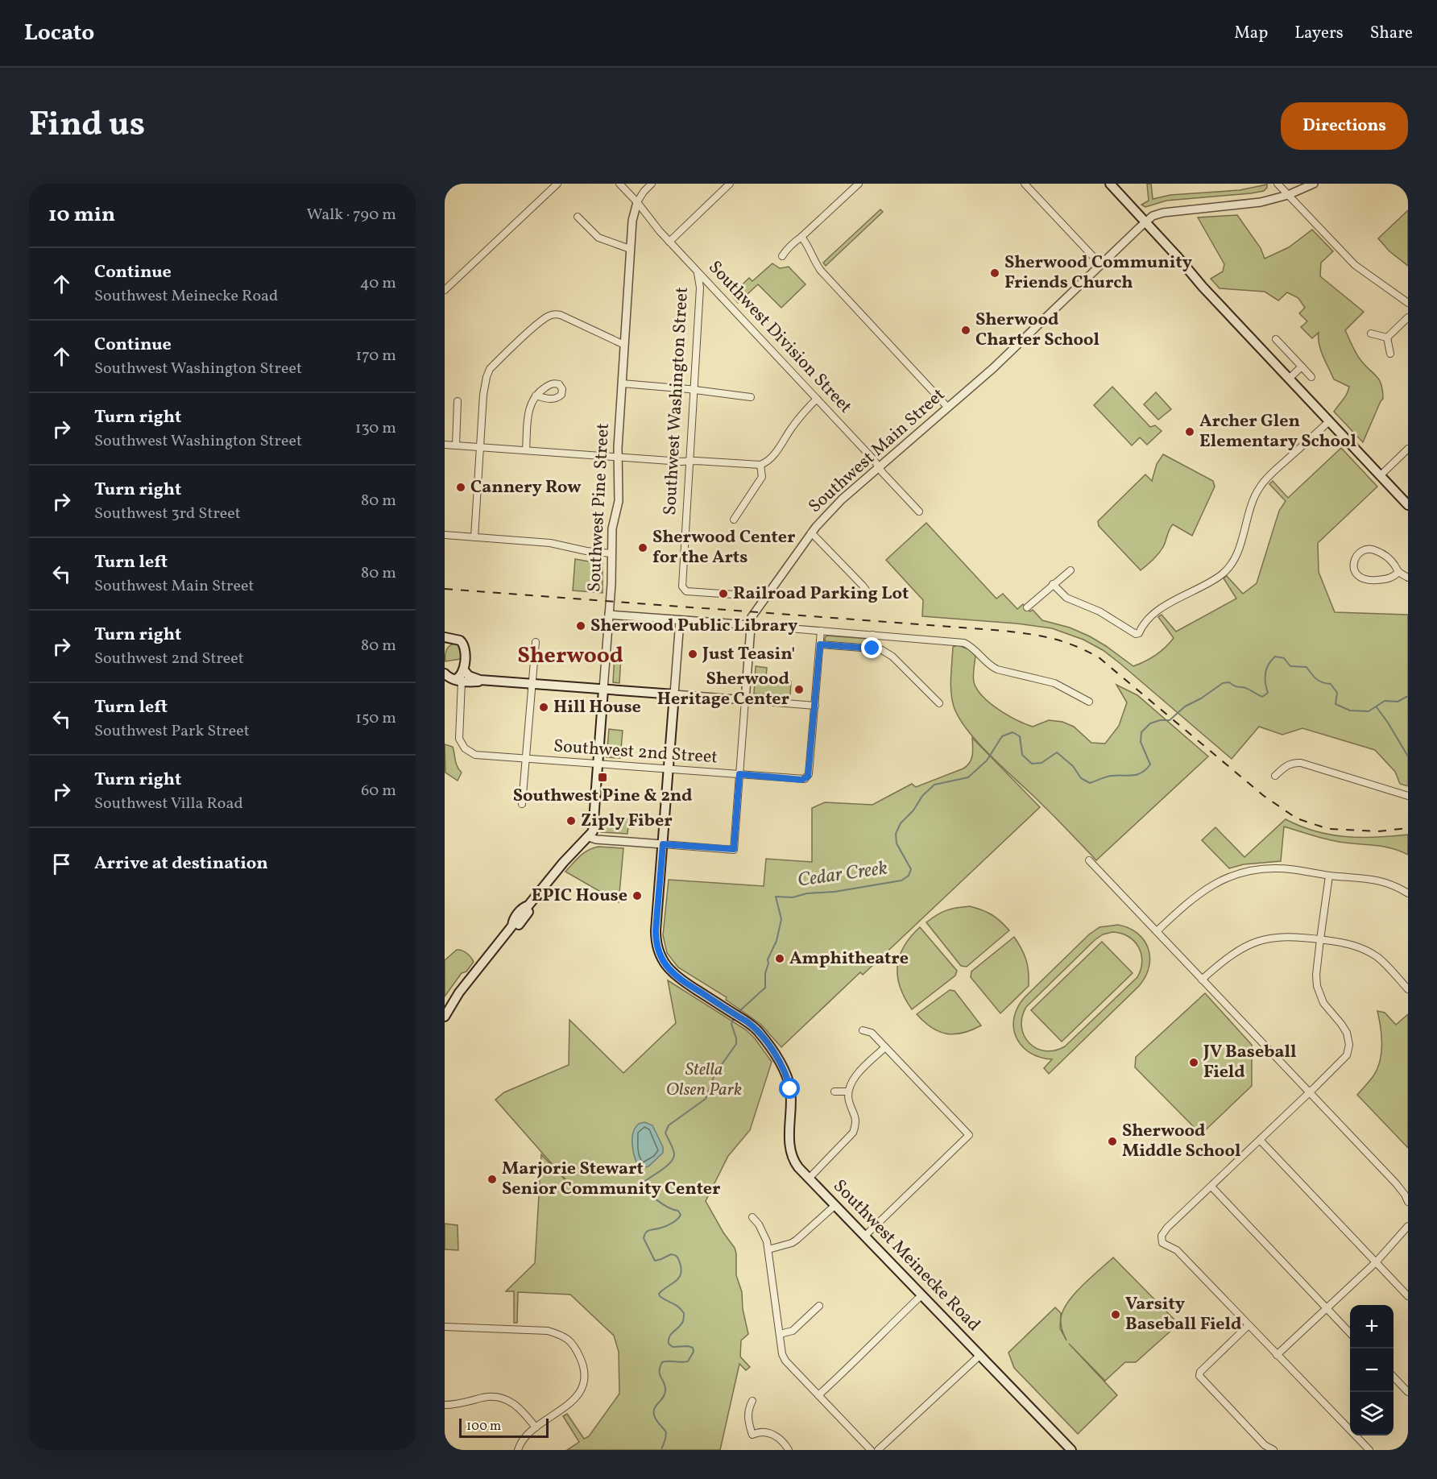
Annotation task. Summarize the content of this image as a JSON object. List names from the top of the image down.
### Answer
{
  "streets": {
    "main road": ["Southwest Pine Street", "Southwest Meinecke Road"],
    "street": [
      "Southwest Division Street",
      "Southwest Washington Street",
      "Southwest Main Street",
      "Southwest 2nd Street"
    ]
  },
  "crossings": [
    ["Southwest Division Street", "Southwest Washington Street"],
    ["Southwest Division Street", "Southwest Main Street"],
    ["Southwest Division Street", "Southwest Pine Street"],
    ["Southwest Washington Street", "Southwest Main Street"],
    ["Southwest Main Street", "Southwest 2nd Street"],
    ["Southwest Main Street", "Southwest Meinecke Road"],
    ["Southwest Pine Street", "Southwest 2nd Street"]
  ],
  "districts": ["Sherwood"],
  "water": ["Cedar Creek"],
  "parks": ["Stella Olsen Park"],
  "places": {
    "other": [
      "Sherwood Community Friends Church",
      "Sherwood Charter School",
      "Archer Glen Elementary School",
      "Cannery Row",
      "Sherwood Center for the Arts",
      "Railroad Parking Lot",
      "Sherwood Public Library",
      "Just Teasin'",
      "Sherwood Heritage Center",
      "Hill House",
      "Ziply Fiber",
      "EPIC House",
      "Amphitheatre",
      "JV Baseball Field",
      "Sherwood Middle School",
      "Marjorie Stewart Senior Community Center",
      "Varsity Baseball Field"
    ],
    "transit": ["Southwest Pine & 2nd"]
  },
  "scale_bar": "100 m",
  "page": {
    "header": "Locato",
    "nav": ["Map", "Layers", "Share"],
    "title": "Find us",
    "buttons": "Directions",
    "heading": ["10 min", "Walk · 790 m"],
    "list": [
      ["Continue", "Southwest Meinecke Road", "40 m"],
      ["Continue", "Southwest Washington Street", "170 m"],
      ["Turn right", "Southwest Washington Street", "130 m"],
      ["Turn right", "Southwest 3rd Street", "80 m"],
      ["Turn left", "Southwest Main Street", "80 m"],
      ["Turn right", "Southwest 2nd Street", "80 m"],
      ["Turn left", "Southwest Park Street", "150 m"],
      ["Turn right", "Southwest Villa Road", "60 m"],
      "Arrive at destination"
    ],
    "map_buttons": ["+", "−"],
    "scale": "100 m"
  }
}
